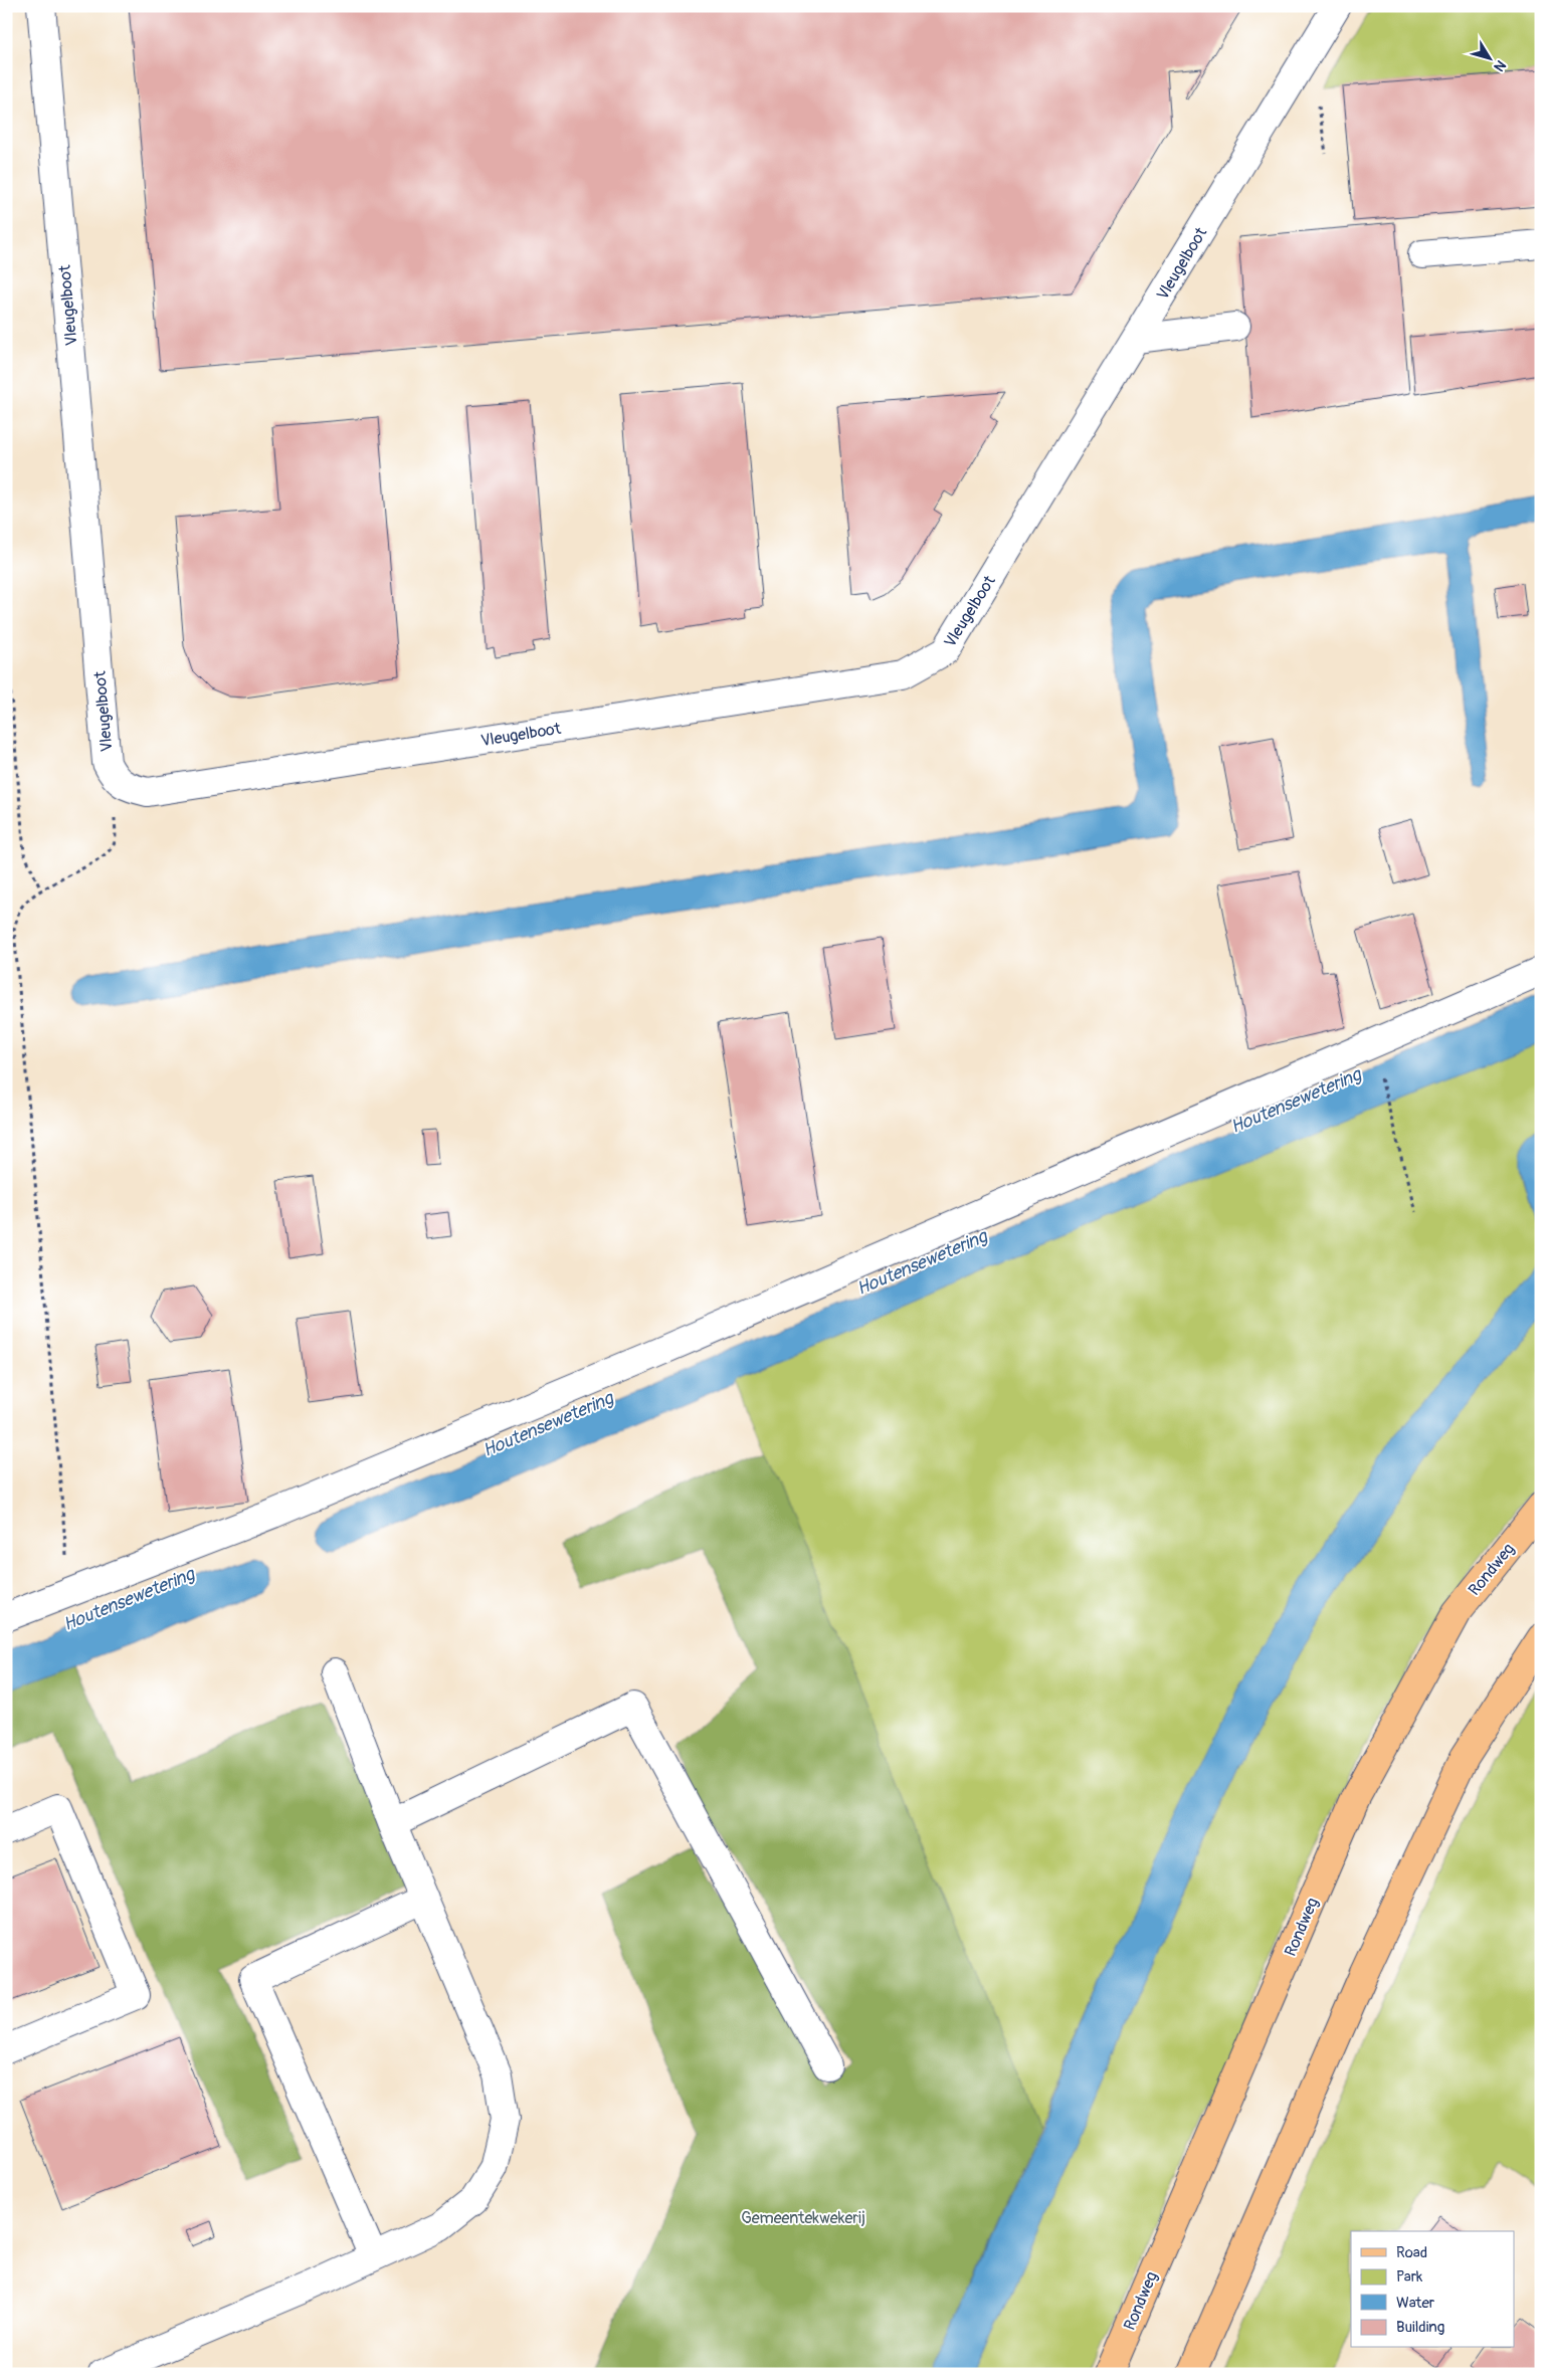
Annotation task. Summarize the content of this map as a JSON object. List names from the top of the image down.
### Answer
{
  "streets": {
    "main road": ["Rondweg"],
    "street": ["Vleugelboot"]
  },
  "water": ["Houtensewetering"],
  "parks": ["Gemeentekwekerij"],
  "legend": [
    "Road",
    "Park",
    "Water",
    "Building"
  ],
  "north": "bottom right"
}
